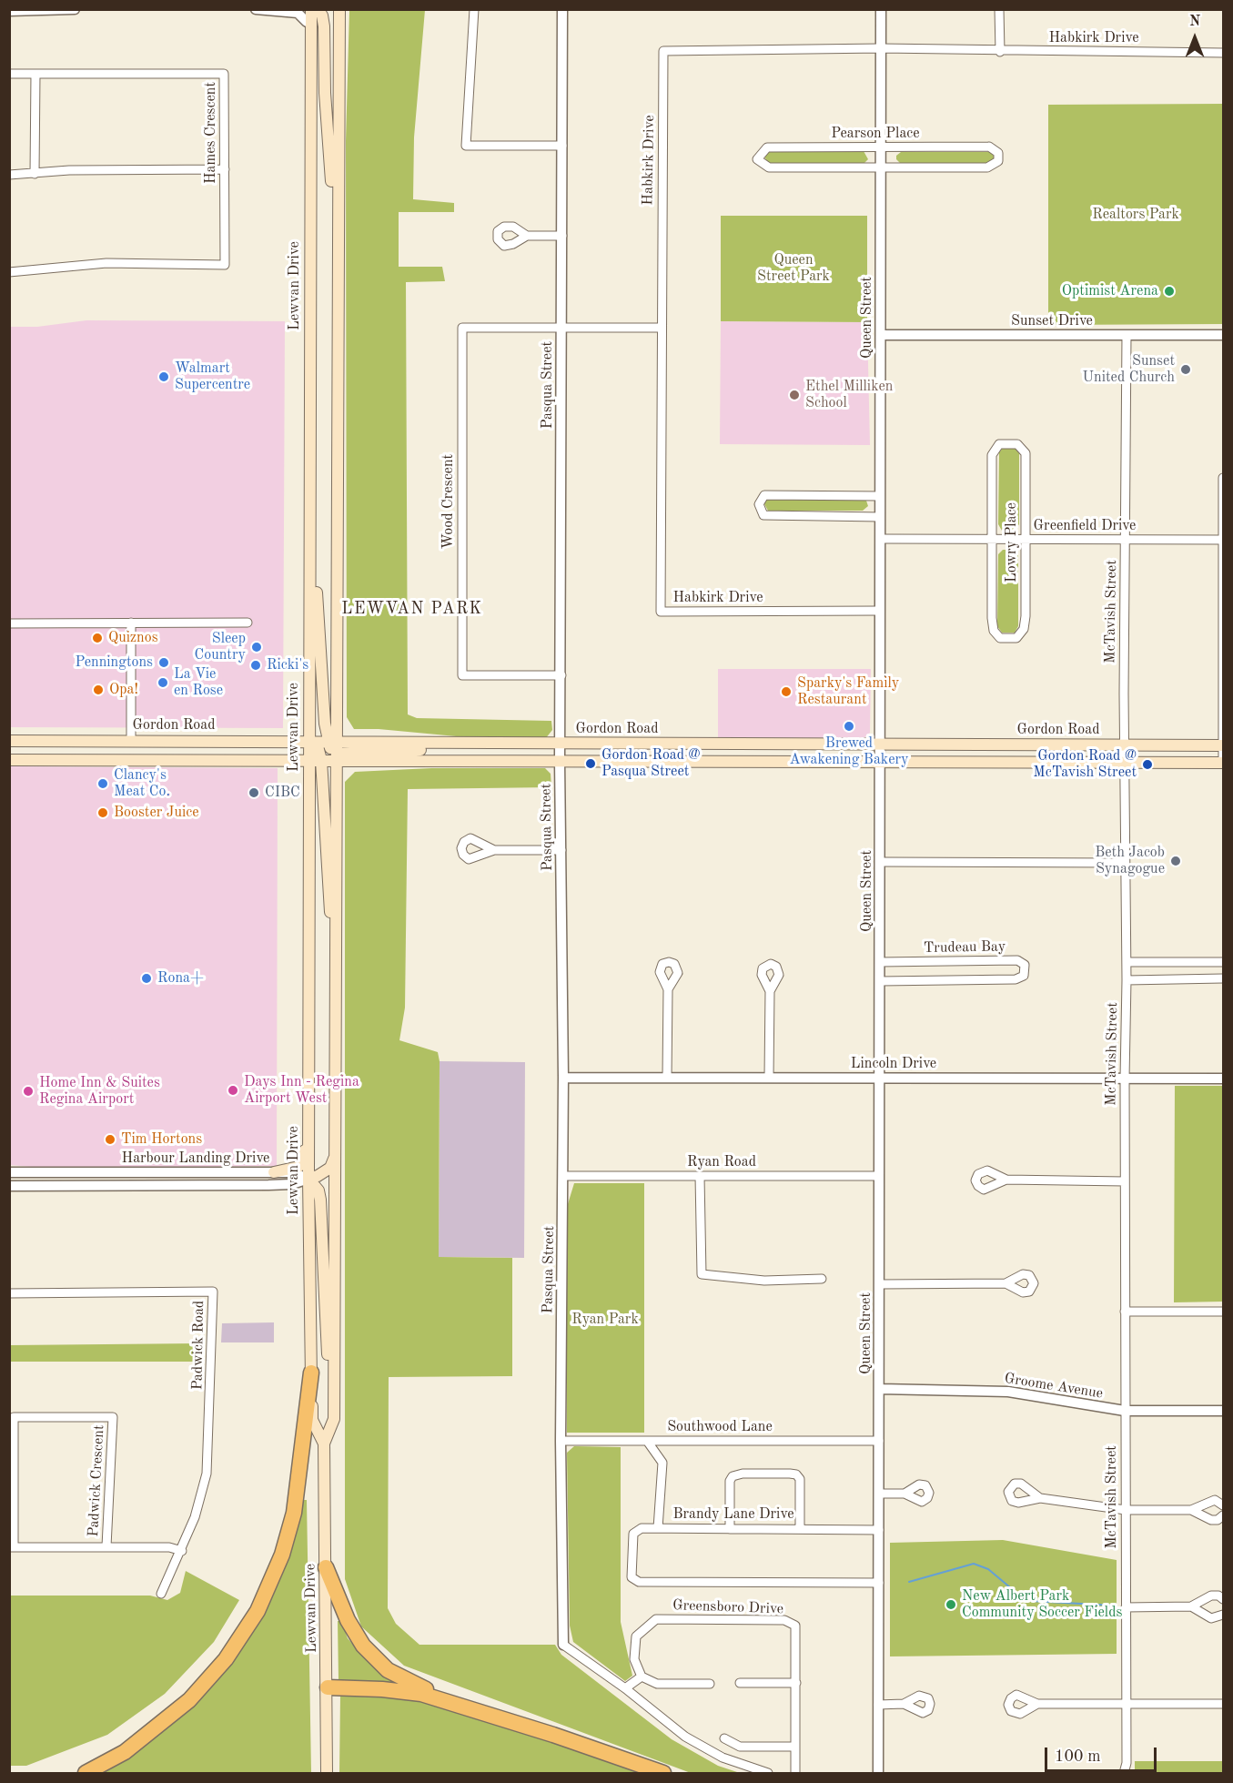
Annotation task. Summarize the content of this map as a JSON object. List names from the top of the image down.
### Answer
{
  "streets": {
    "main road": ["Lewvan Drive", "Gordon Road"],
    "street": [
      "Habkirk Drive",
      "Hames Crescent",
      "Pearson Place",
      "Queen Street",
      "Sunset Drive",
      "Pasqua Street",
      "Wood Crescent",
      "Greenfield Drive",
      "Lowry Place",
      "McTavish Street",
      "Trudeau Bay",
      "Lincoln Drive",
      "Harbour Landing Drive",
      "Ryan Road",
      "Padwick Road",
      "Groome Avenue",
      "Southwood Lane",
      "Padwick Crescent",
      "Brandy Lane Drive",
      "Greensboro Drive"
    ]
  },
  "crossings": [
    ["Habkirk Drive", "Queen Street"],
    ["Pearson Place", "Queen Street"],
    ["Lewvan Drive", "Gordon Road"],
    ["Lewvan Drive", "Harbour Landing Drive"],
    ["Queen Street", "Sunset Drive"],
    ["Queen Street", "Greenfield Drive"],
    ["Queen Street", "Gordon Road"],
    ["Queen Street", "Trudeau Bay"],
    ["Queen Street", "Lincoln Drive"],
    ["Queen Street", "Ryan Road"],
    ["Queen Street", "Groome Avenue"],
    ["Queen Street", "Southwood Lane"],
    ["Queen Street", "Brandy Lane Drive"],
    ["Sunset Drive", "McTavish Street"],
    ["Pasqua Street", "Wood Crescent"],
    ["Pasqua Street", "Gordon Road"],
    ["Pasqua Street", "Lincoln Drive"],
    ["Pasqua Street", "Ryan Road"],
    ["Pasqua Street", "Southwood Lane"],
    ["Greenfield Drive", "Lowry Place"],
    ["Greenfield Drive", "McTavish Street"],
    ["McTavish Street", "Gordon Road"],
    ["McTavish Street", "Lincoln Drive"],
    ["McTavish Street", "Groome Avenue"]
  ],
  "districts": ["LEWVAN PARK"],
  "parks": ["Realtors Park", "Queen Street Park", "Ryan Park"],
  "places": [
    "Optimist Arena",
    "Sunset United Church",
    "Walmart Supercentre",
    "Ethel Milliken School",
    "Quiznos",
    "Sleep Country",
    "Penningtons",
    "Ricki's",
    "La Vie en Rose",
    "Opa!",
    "Sparky's Family Restaurant",
    "Brewed Awakening Bakery",
    "Gordon Road @ Pasqua Street",
    "Gordon Road @ McTavish Street",
    "Clancy's Meat Co.",
    "CIBC",
    "Booster Juice",
    "Beth Jacob Synagogue",
    "Rona+",
    "Days Inn - Regina Airport West",
    "Home Inn & Suites Regina Airport",
    "Tim Hortons",
    "New Albert Park Community Soccer Fields"
  ],
  "scale_bar": "100 m",
  "north": "top"
}
